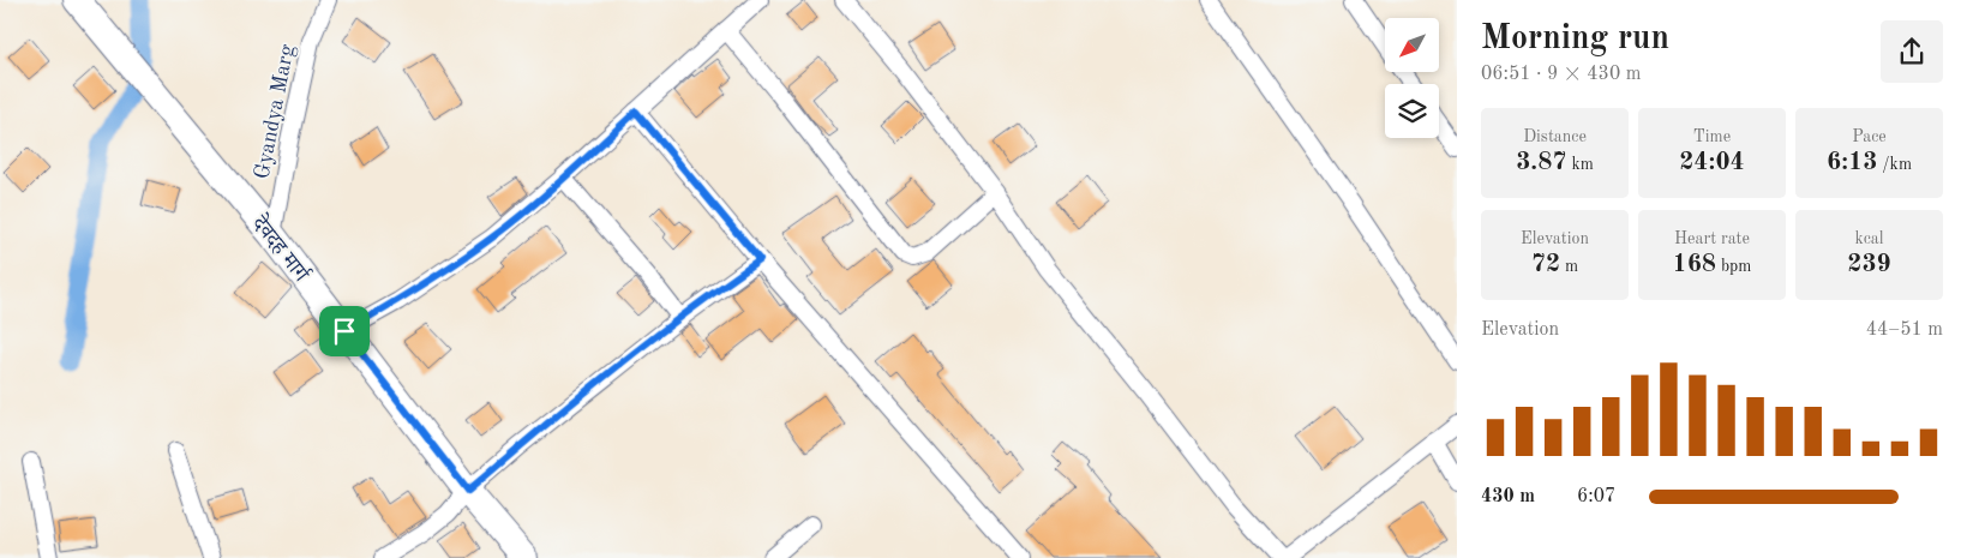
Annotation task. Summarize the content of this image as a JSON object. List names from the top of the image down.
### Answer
{
  "streets": {
    "main road": ["देवदह मार्ग"],
    "street": ["Gyandya Marg"]
  },
  "crossings": [
    ["Gyandya Marg", "देवदह मार्ग"]
  ],
  "north": "bottom left",
  "page": {
    "heading": ["Morning run", "06:51 · 9 × 430 m"],
    "stats": [
      ["Distance", "3.87 km"],
      ["Time", "24:04"],
      ["Pace", "6:13 /km"],
      ["Elevation", "72 m"],
      ["Heart rate", "168 bpm"],
      ["kcal", "239"]
    ],
    "chart": ["Elevation", "44–51 m"],
    "list": [
      {
        "name": "430 m",
        "note": "6:07"
      }
    ]
  }
}
